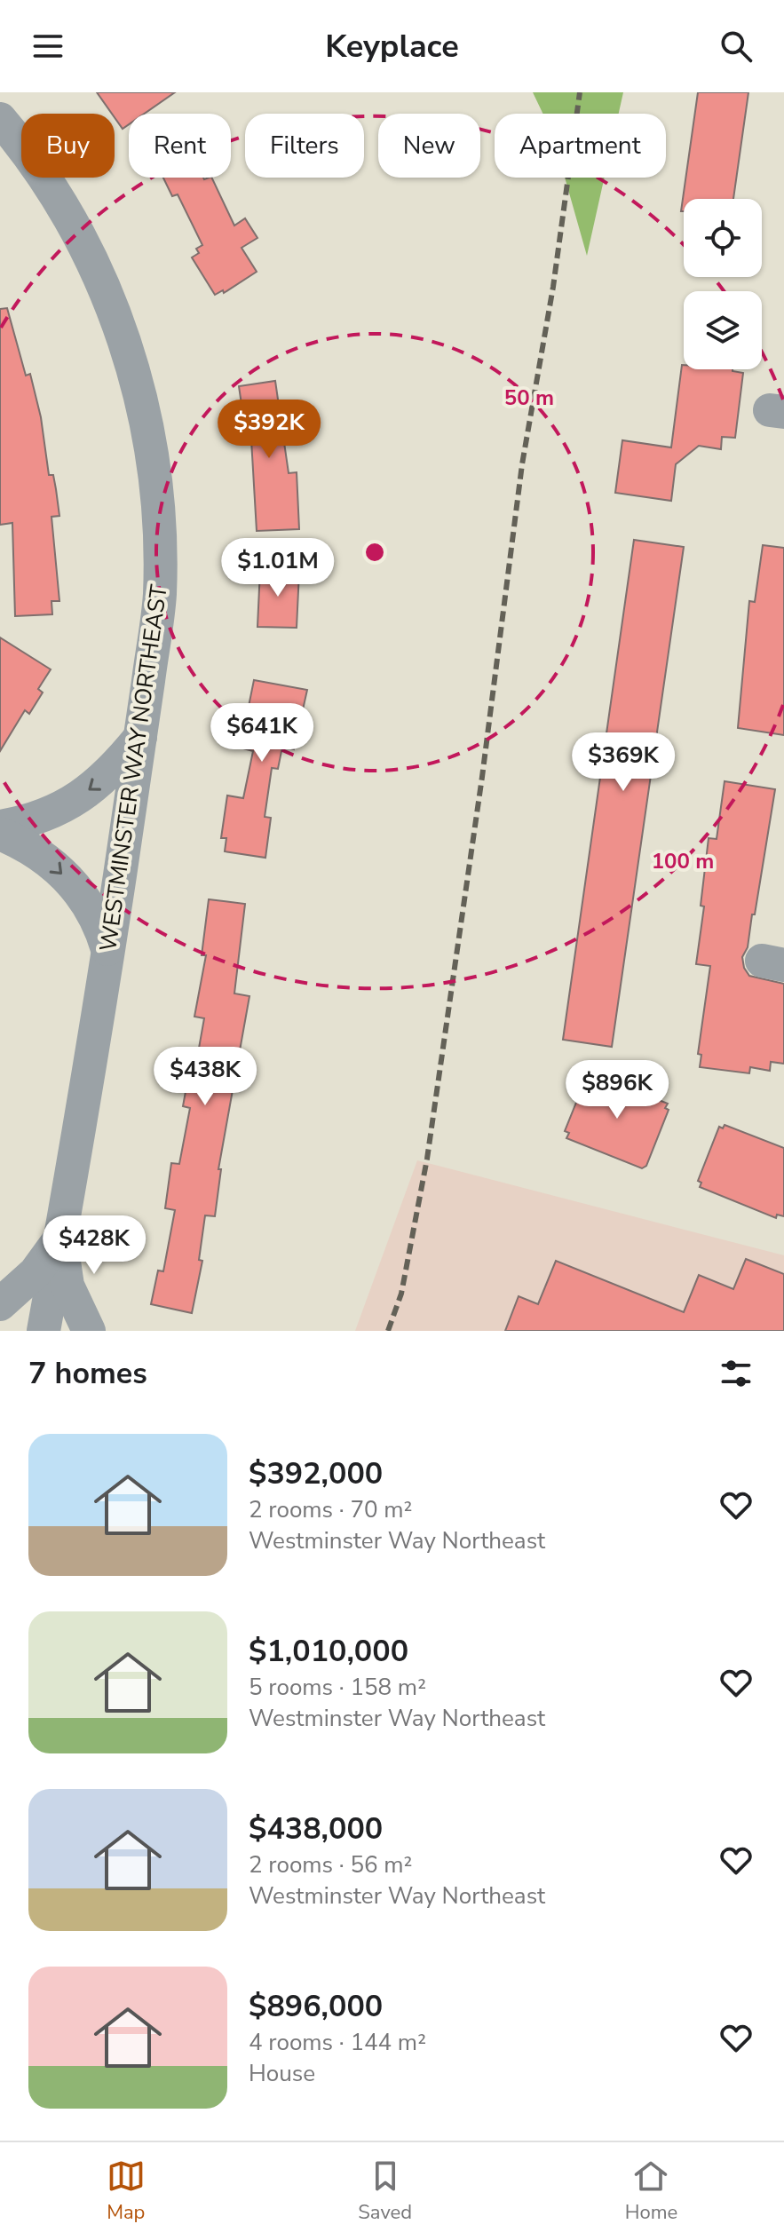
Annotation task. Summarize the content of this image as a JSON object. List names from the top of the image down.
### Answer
{
  "streets": {
    "street": ["WESTMINSTER WAY NORTHEAST"]
  },
  "page": {
    "header": "Keyplace",
    "chip": [
      "Buy",
      "Rent",
      "Filters",
      "New",
      "Apartment"
    ],
    "price": [
      "$392K",
      "$1.01M",
      "$641K",
      "$369K",
      "$438K",
      "$896K",
      "$428K"
    ],
    "heading": "7 homes",
    "list": [
      {
        "name": "$392,000",
        "note": "2 rooms · 70 m² · Westminster Way Northeast"
      },
      {
        "name": "$1,010,000",
        "note": "5 rooms · 158 m² · Westminster Way Northeast"
      },
      {
        "name": "$438,000",
        "note": "2 rooms · 56 m² · Westminster Way Northeast"
      },
      {
        "name": "$896,000",
        "note": "4 rooms · 144 m² · House"
      }
    ],
    "tabs": ["Map", "Saved", "Home"]
  },
  "rings": ["50 m", "100 m"]
}
